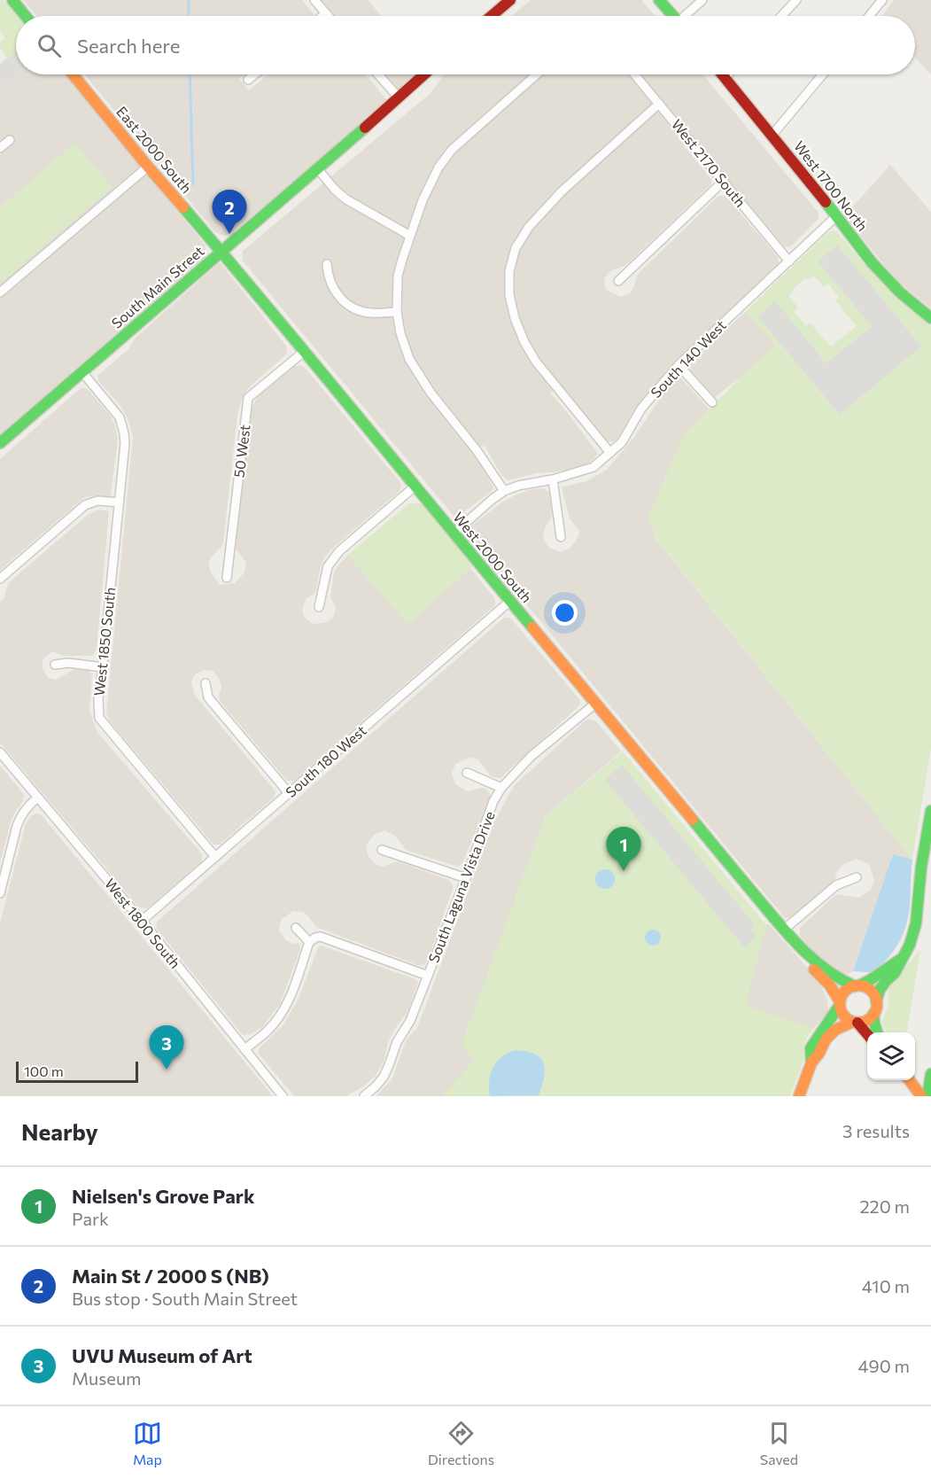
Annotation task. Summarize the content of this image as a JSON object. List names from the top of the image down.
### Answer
{
  "streets": {
    "main road": [
      "East 2000 South",
      "West 1700 North",
      "South Main Street",
      "West 2000 South"
    ],
    "street": [
      "West 2170 South",
      "South 140 West",
      "50 West",
      "West 1850 South",
      "South 180 West",
      "South Laguna Vista Drive",
      "West 1800 South"
    ]
  },
  "crossings": [
    ["East 2000 South", "South Main Street"],
    ["East 2000 South", "West 2000 South"],
    ["West 2170 South", "South 140 West"],
    ["West 1700 North", "South 140 West"],
    ["South Main Street", "West 2000 South"],
    ["South Main Street", "West 1850 South"],
    ["South 140 West", "West 2000 South"],
    ["50 West", "West 2000 South"],
    ["West 2000 South", "South 180 West"],
    ["West 2000 South", "South Laguna Vista Drive"],
    ["West 1850 South", "South 180 West"],
    ["South 180 West", "West 1800 South"]
  ],
  "scale_bar": "100 m",
  "page": {
    "search": "Search here",
    "pins": ["2", "1", "3"],
    "scale": "100 m",
    "heading": ["Nearby", "3 results"],
    "list": [
      {
        "mark": "1",
        "name": "Nielsen's Grove Park",
        "note": "Park",
        "value": "220 m"
      },
      {
        "mark": "2",
        "name": "Main St / 2000 S (NB)",
        "note": "Bus stop · South Main Street",
        "value": "410 m"
      },
      {
        "mark": "3",
        "name": "UVU Museum of Art",
        "note": "Museum",
        "value": "490 m"
      }
    ],
    "nav": ["Map", "Directions", "Saved"]
  }
}
